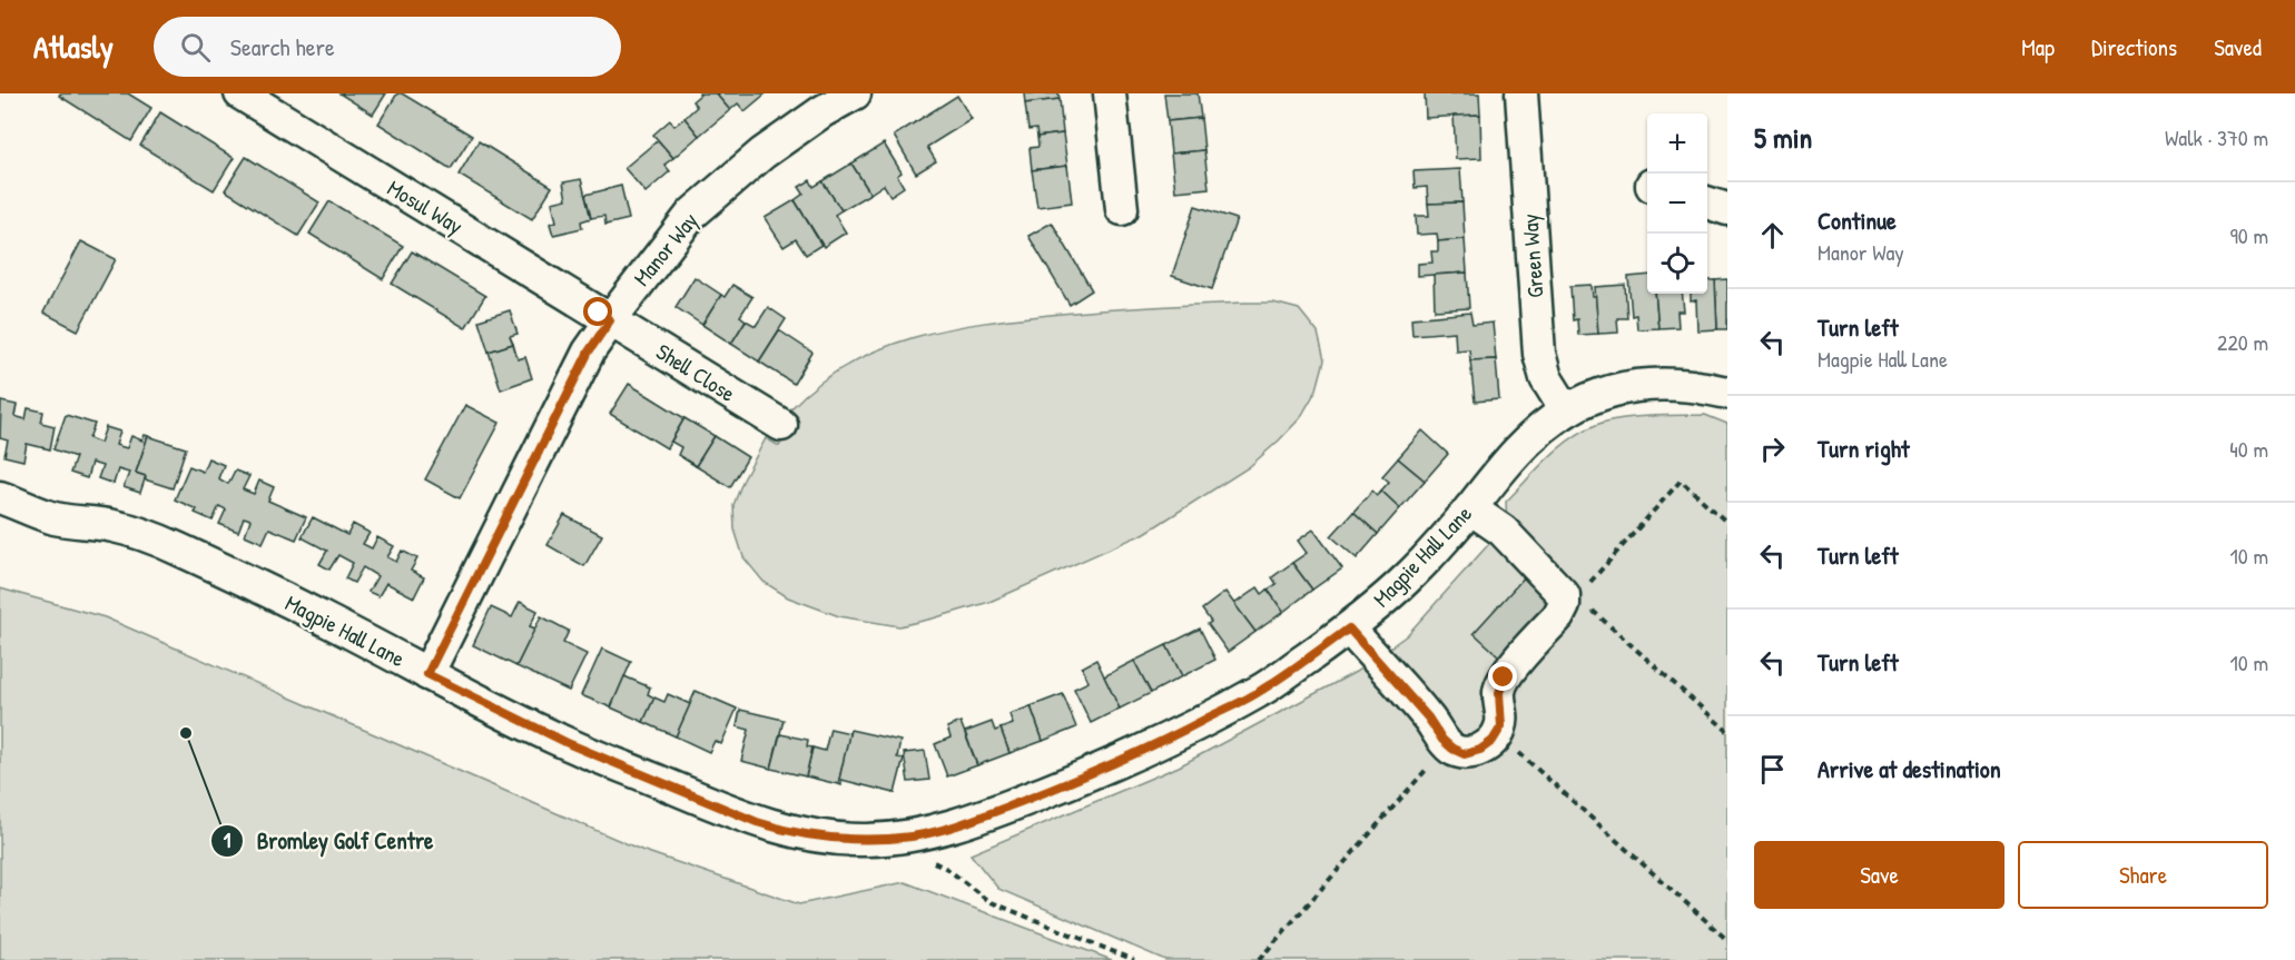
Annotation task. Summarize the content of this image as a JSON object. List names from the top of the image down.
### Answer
{
  "streets": {
    "street": [
      "Mosul Way",
      "Manor Way",
      "Green Way",
      "Shell Close",
      "Magpie Hall Lane"
    ]
  },
  "crossings": [
    ["Mosul Way", "Manor Way"],
    ["Mosul Way", "Shell Close"],
    ["Manor Way", "Shell Close"],
    ["Manor Way", "Magpie Hall Lane"],
    ["Green Way", "Magpie Hall Lane"]
  ],
  "places": ["Bromley Golf Centre"],
  "page": {
    "header": "Atlasly",
    "search": "Search here",
    "nav": ["Map", "Directions", "Saved"],
    "heading": ["5 min", "Walk · 370 m"],
    "map_buttons": ["+", "−"],
    "list": [
      ["Continue", "Manor Way", "90 m"],
      ["Turn left", "Magpie Hall Lane", "220 m"],
      ["Turn right", "40 m"],
      ["Turn left", "10 m"],
      ["Turn left", "10 m"],
      "Arrive at destination"
    ],
    "buttons": ["Save", "Share"]
  }
}
